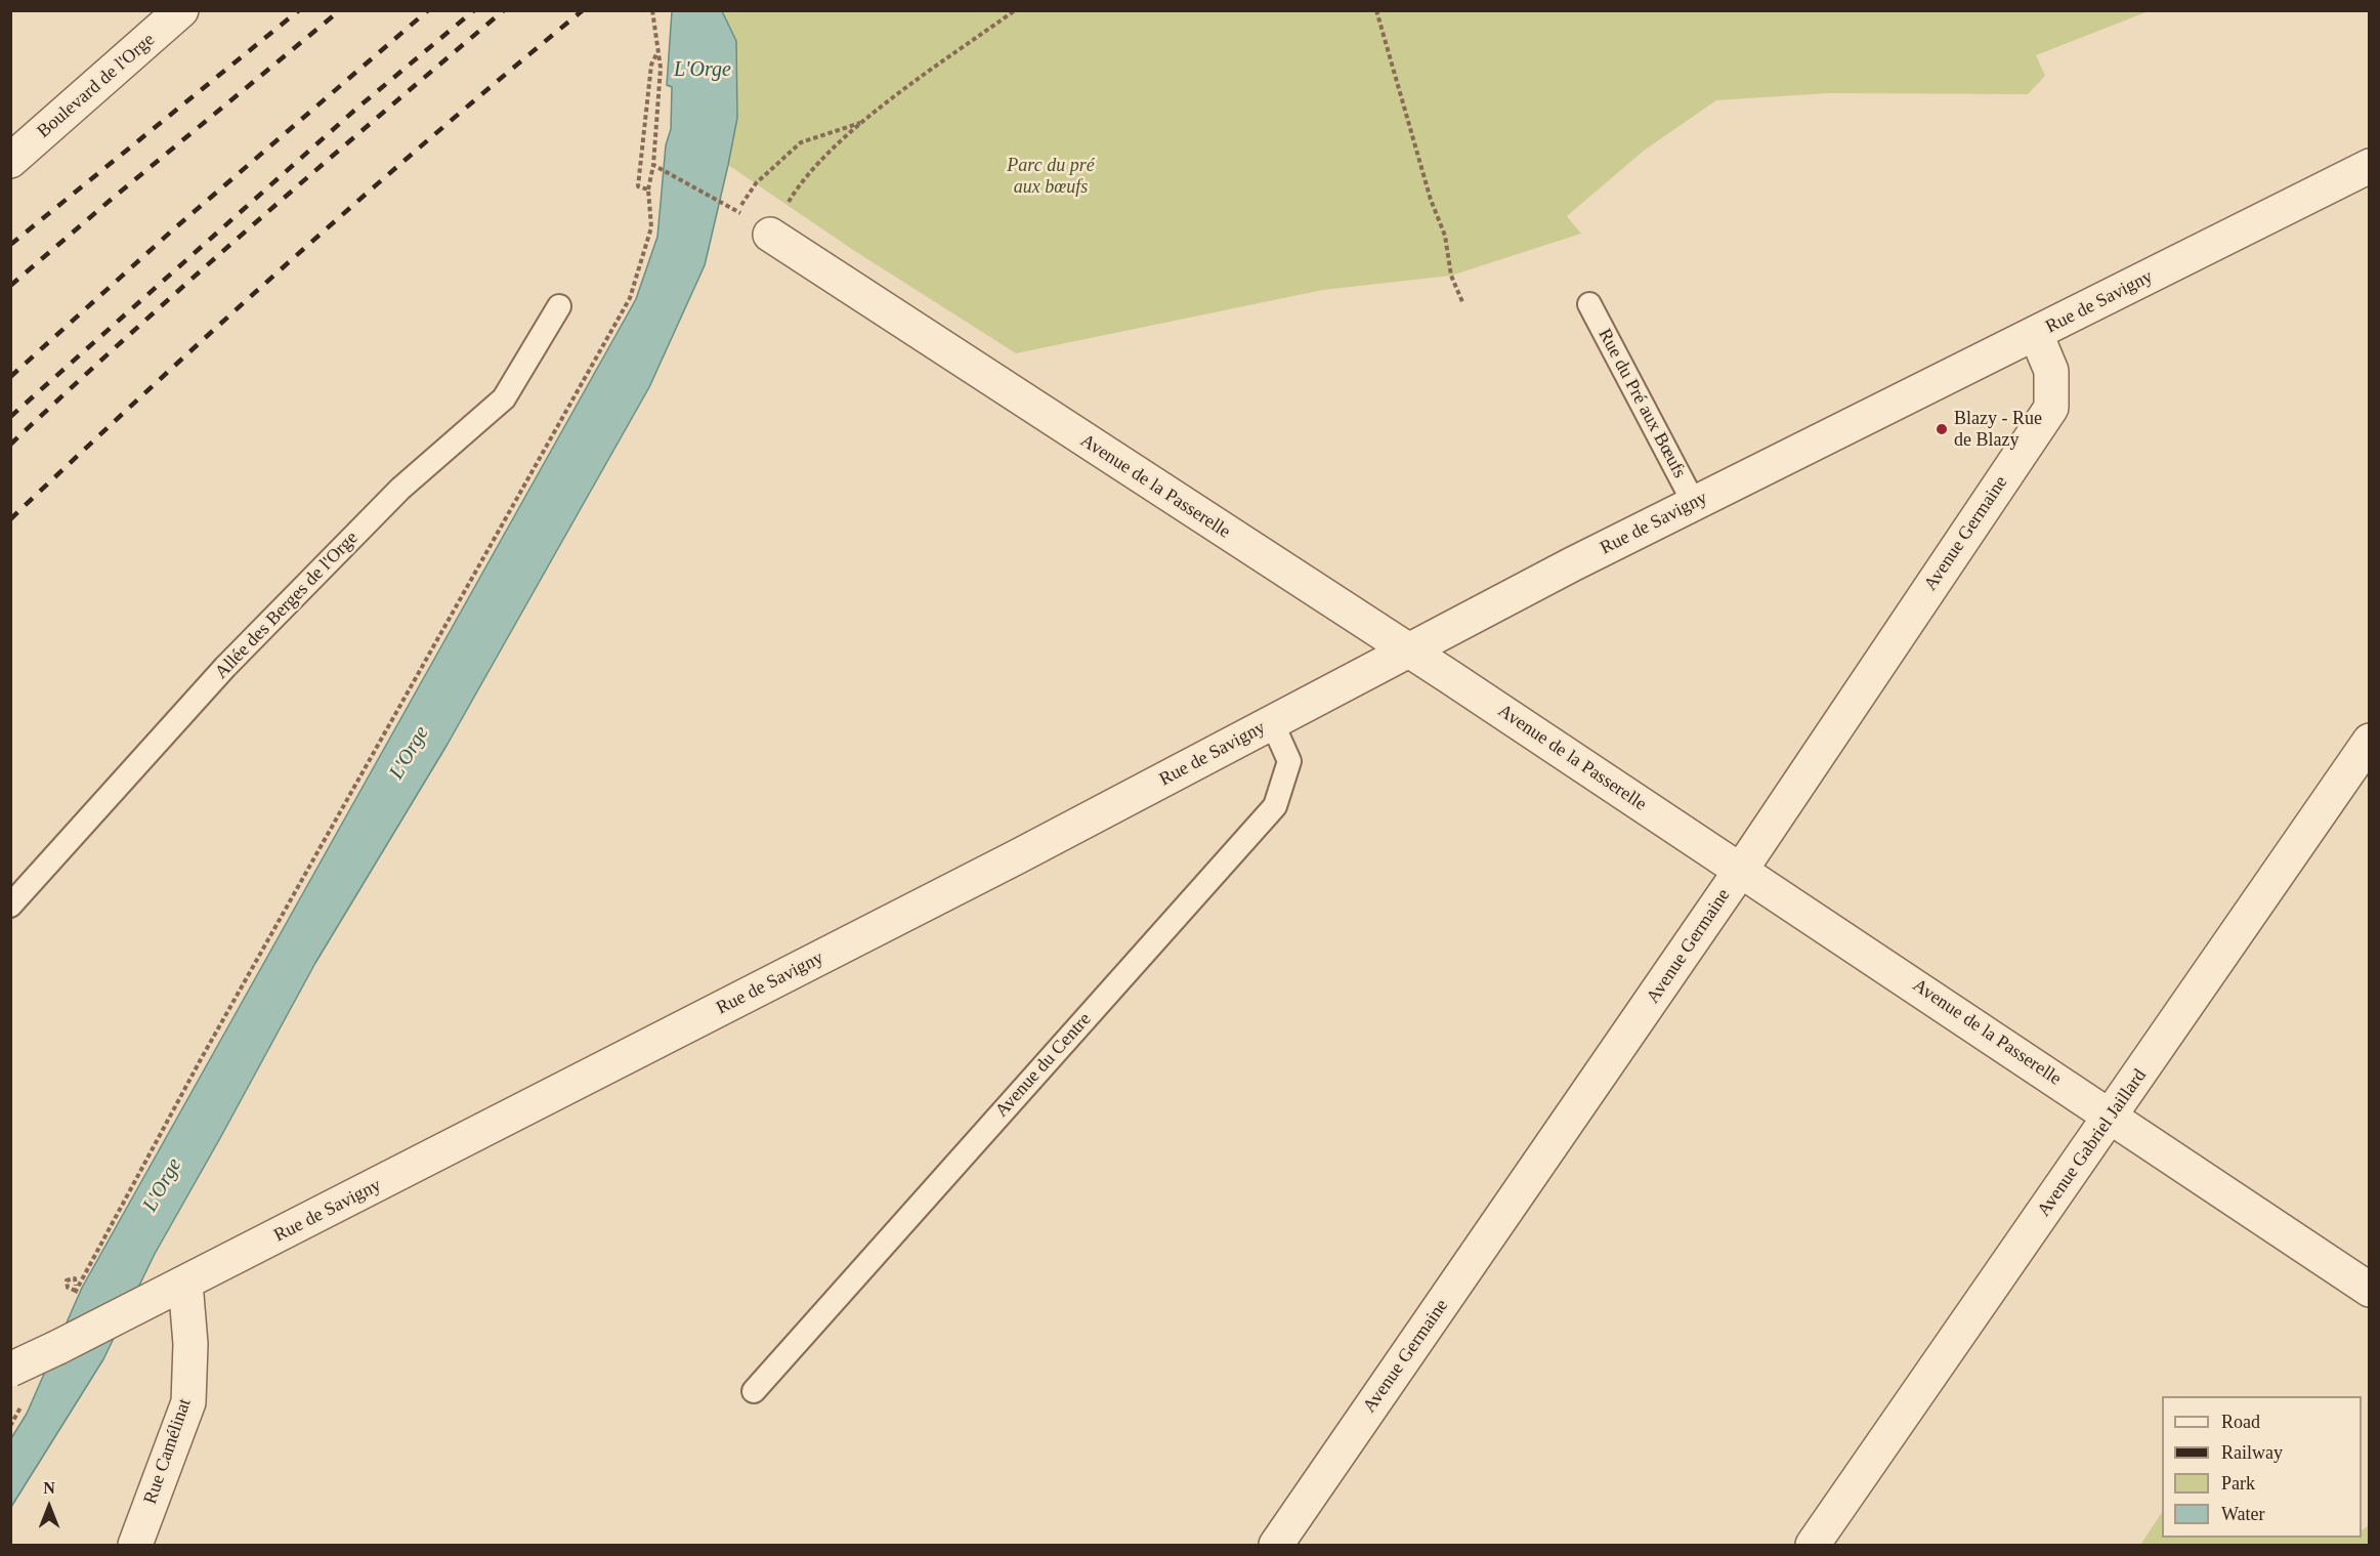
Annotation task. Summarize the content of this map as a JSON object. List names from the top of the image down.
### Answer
{
  "streets": {
    "street": [
      "Boulevard de l'Orge",
      "Rue de Savigny",
      "Avenue de la Passerelle",
      "Avenue Germaine",
      "Avenue Gabriel Jaillard",
      "Rue Camélinat"
    ],
    "lane": ["Rue du Pré aux Bœufs", "Allée des Berges de l'Orge", "Avenue du Centre"]
  },
  "crossings": [
    ["Rue de Savigny", "Rue du Pré aux Bœufs"],
    ["Rue de Savigny", "Avenue de la Passerelle"],
    ["Rue de Savigny", "Avenue Germaine"],
    ["Rue de Savigny", "Avenue du Centre"],
    ["Rue de Savigny", "Rue Camélinat"],
    ["Avenue de la Passerelle", "Avenue Germaine"],
    ["Avenue de la Passerelle", "Avenue Gabriel Jaillard"]
  ],
  "water": ["L'Orge"],
  "parks": ["Parc du pré aux bœufs"],
  "places": ["Blazy - Rue de Blazy"],
  "legend": [
    "Road",
    "Railway",
    "Park",
    "Water"
  ],
  "north": "top"
}
